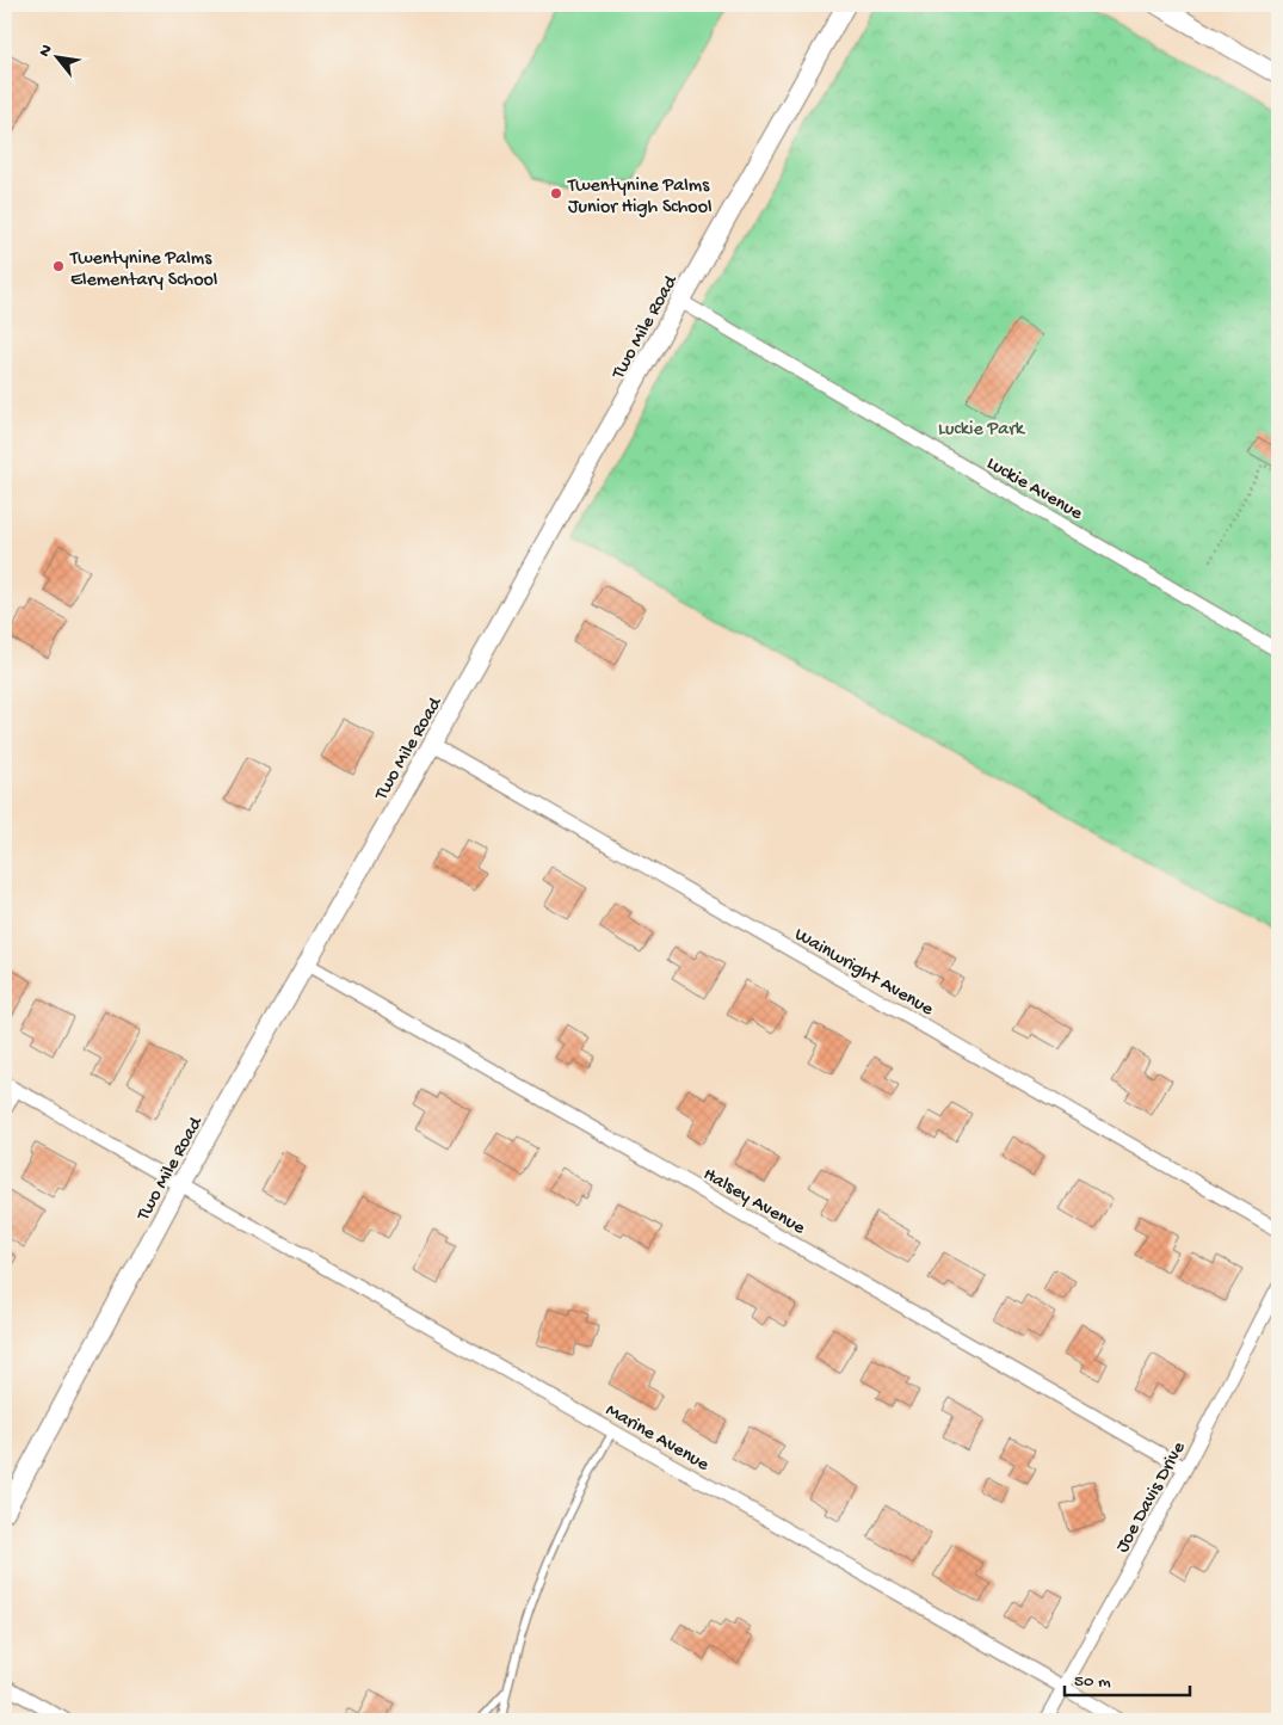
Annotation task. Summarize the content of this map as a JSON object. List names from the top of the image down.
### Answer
{
  "streets": {
    "street": [
      "Two Mile Road",
      "Luckie Avenue",
      "Wainwright Avenue",
      "Halsey Avenue",
      "Marine Avenue",
      "Joe Davis Drive"
    ]
  },
  "crossings": [
    ["Two Mile Road", "Luckie Avenue"],
    ["Two Mile Road", "Wainwright Avenue"],
    ["Two Mile Road", "Halsey Avenue"],
    ["Two Mile Road", "Marine Avenue"],
    ["Halsey Avenue", "Joe Davis Drive"],
    ["Marine Avenue", "Joe Davis Drive"]
  ],
  "parks": ["Luckie Park"],
  "places": ["Twentynine Palms Junior High School", "Twentynine Palms Elementary School"],
  "scale_bar": "50 m",
  "north": "top left"
}
